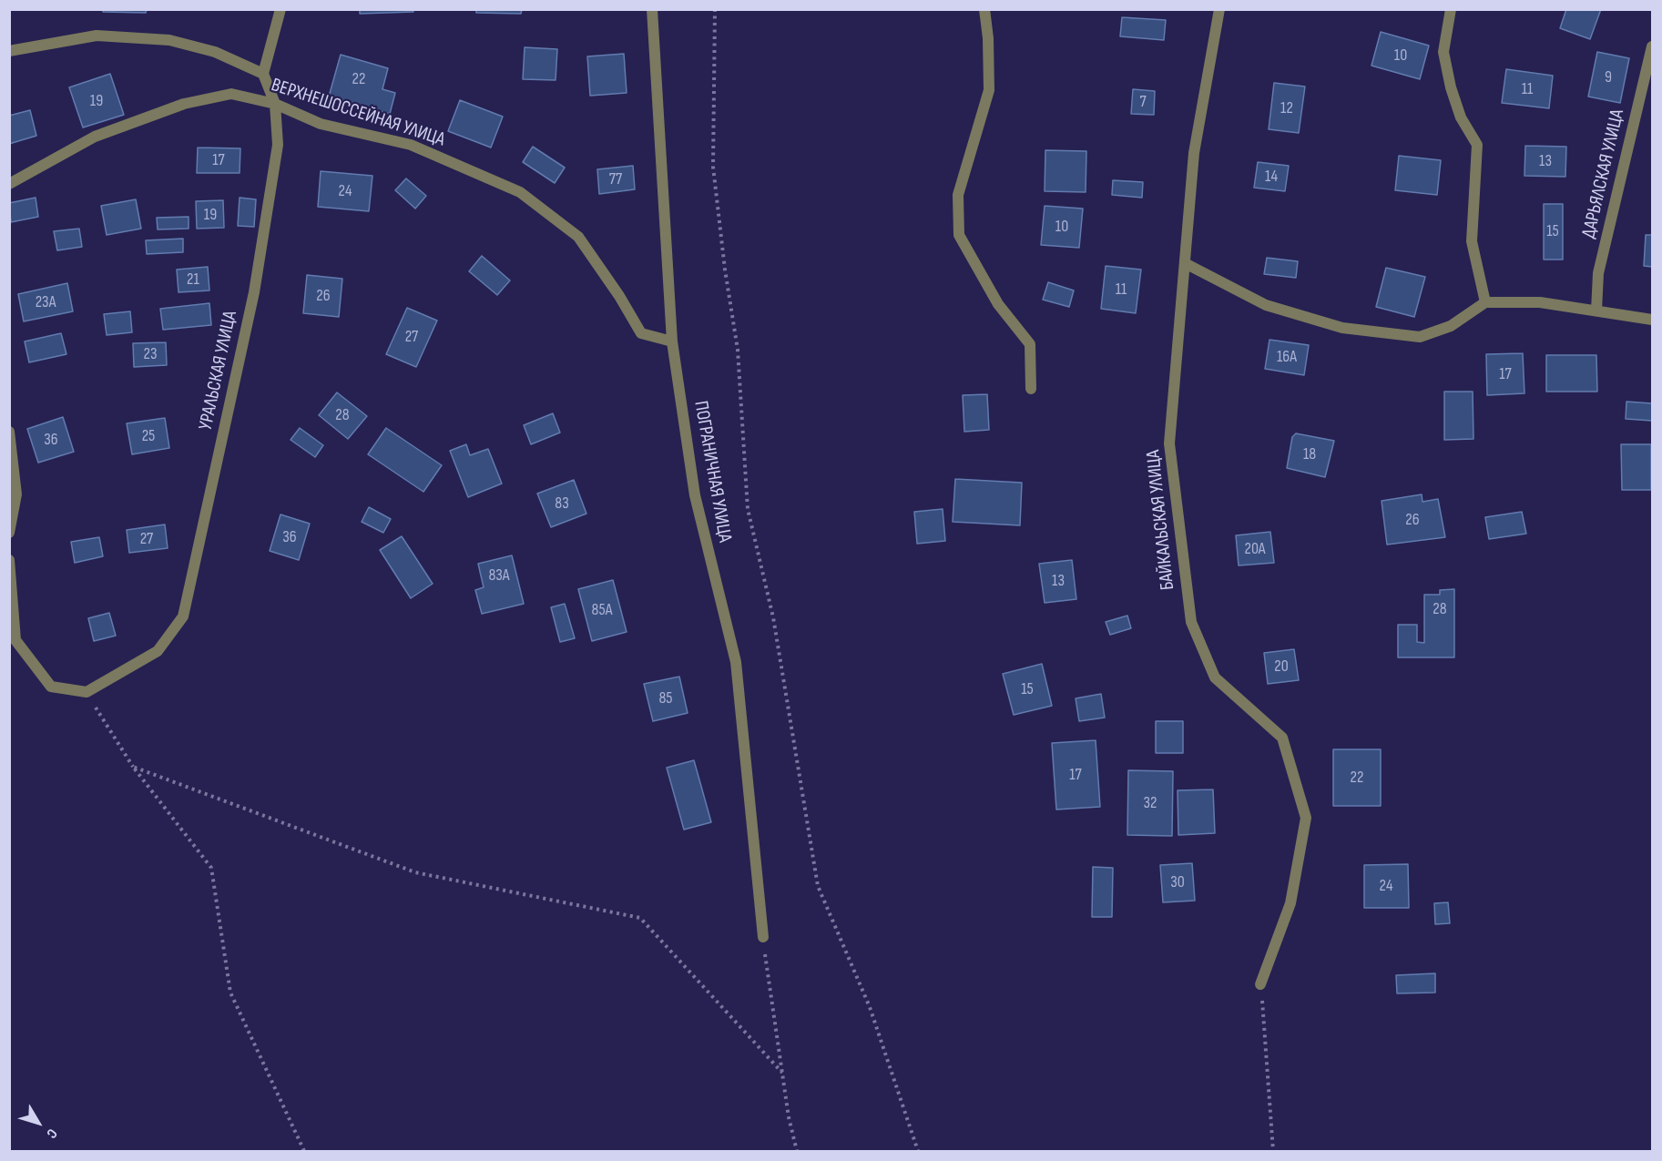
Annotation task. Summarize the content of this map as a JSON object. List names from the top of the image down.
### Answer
{
  "streets": {
    "street": [
      "ВЕРХНЕШОССЕЙНАЯ УЛИЦА",
      "ДАРЬЯЛСКАЯ УЛИЦА",
      "УРАЛЬСКАЯ УЛИЦА",
      "ПОГРАНИЧНАЯ УЛИЦА",
      "БАЙКАЛЬСКАЯ УЛИЦА"
    ]
  },
  "crossings": [
    ["ВЕРХНЕШОССЕЙНАЯ УЛИЦА", "УРАЛЬСКАЯ УЛИЦА"],
    ["ВЕРХНЕШОССЕЙНАЯ УЛИЦА", "ПОГРАНИЧНАЯ УЛИЦА"]
  ],
  "house_numbers": [
    "10",
    "9",
    "22",
    "11",
    "19",
    "7",
    "12",
    "17",
    "13",
    "14",
    "77",
    "24",
    "19",
    "10",
    "15",
    "21",
    "11",
    "26",
    "23А",
    "27",
    "23",
    "16А",
    "17",
    "28",
    "25",
    "36",
    "18",
    "83",
    "26",
    "36",
    "27",
    "20А",
    "83А",
    "13",
    "28",
    "85А",
    "20",
    "15",
    "85",
    "17",
    "22",
    "32",
    "30",
    "24"
  ],
  "north": "bottom right"
}
